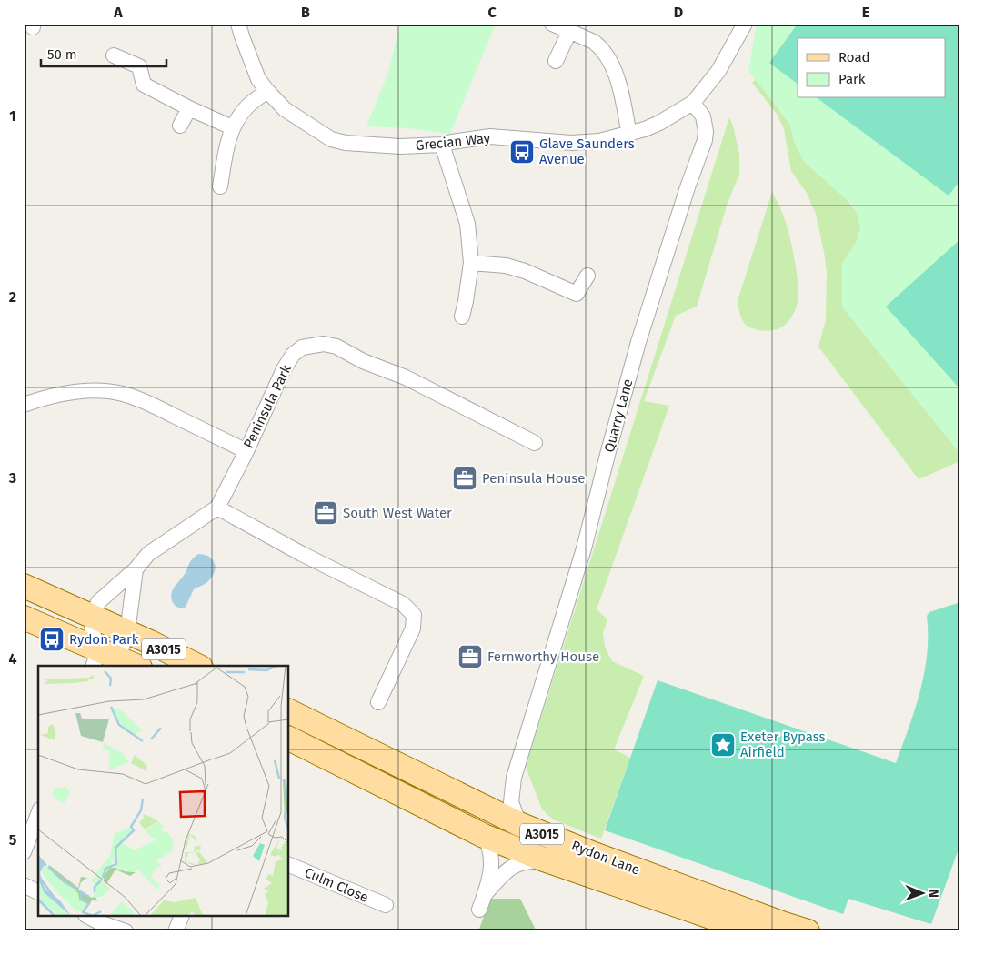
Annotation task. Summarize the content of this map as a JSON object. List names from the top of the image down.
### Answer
{
  "streets": {
    "main road": ["A3015", "Rydon Lane"],
    "street": [
      "Grecian Way",
      "Peninsula Park",
      "Quarry Lane",
      "Culm Close"
    ]
  },
  "crossings": [
    ["Grecian Way", "Quarry Lane"],
    ["Peninsula Park", "A3015"],
    ["Quarry Lane", "Rydon Lane"]
  ],
  "places": {
    "bus stop": ["Glave Saunders Avenue", "Rydon Park"],
    "office": ["Peninsula House", "South West Water", "Fernworthy House"],
    "place": ["Exeter Bypass Airfield"]
  },
  "legend": ["Road", "Park"],
  "scale_bar": "50 m",
  "north": "right",
  "grid": {
    "columns": [
      "A",
      "B",
      "C",
      "D",
      "E"
    ],
    "rows": [
      "1",
      "2",
      "3",
      "4",
      "5"
    ]
  }
}
